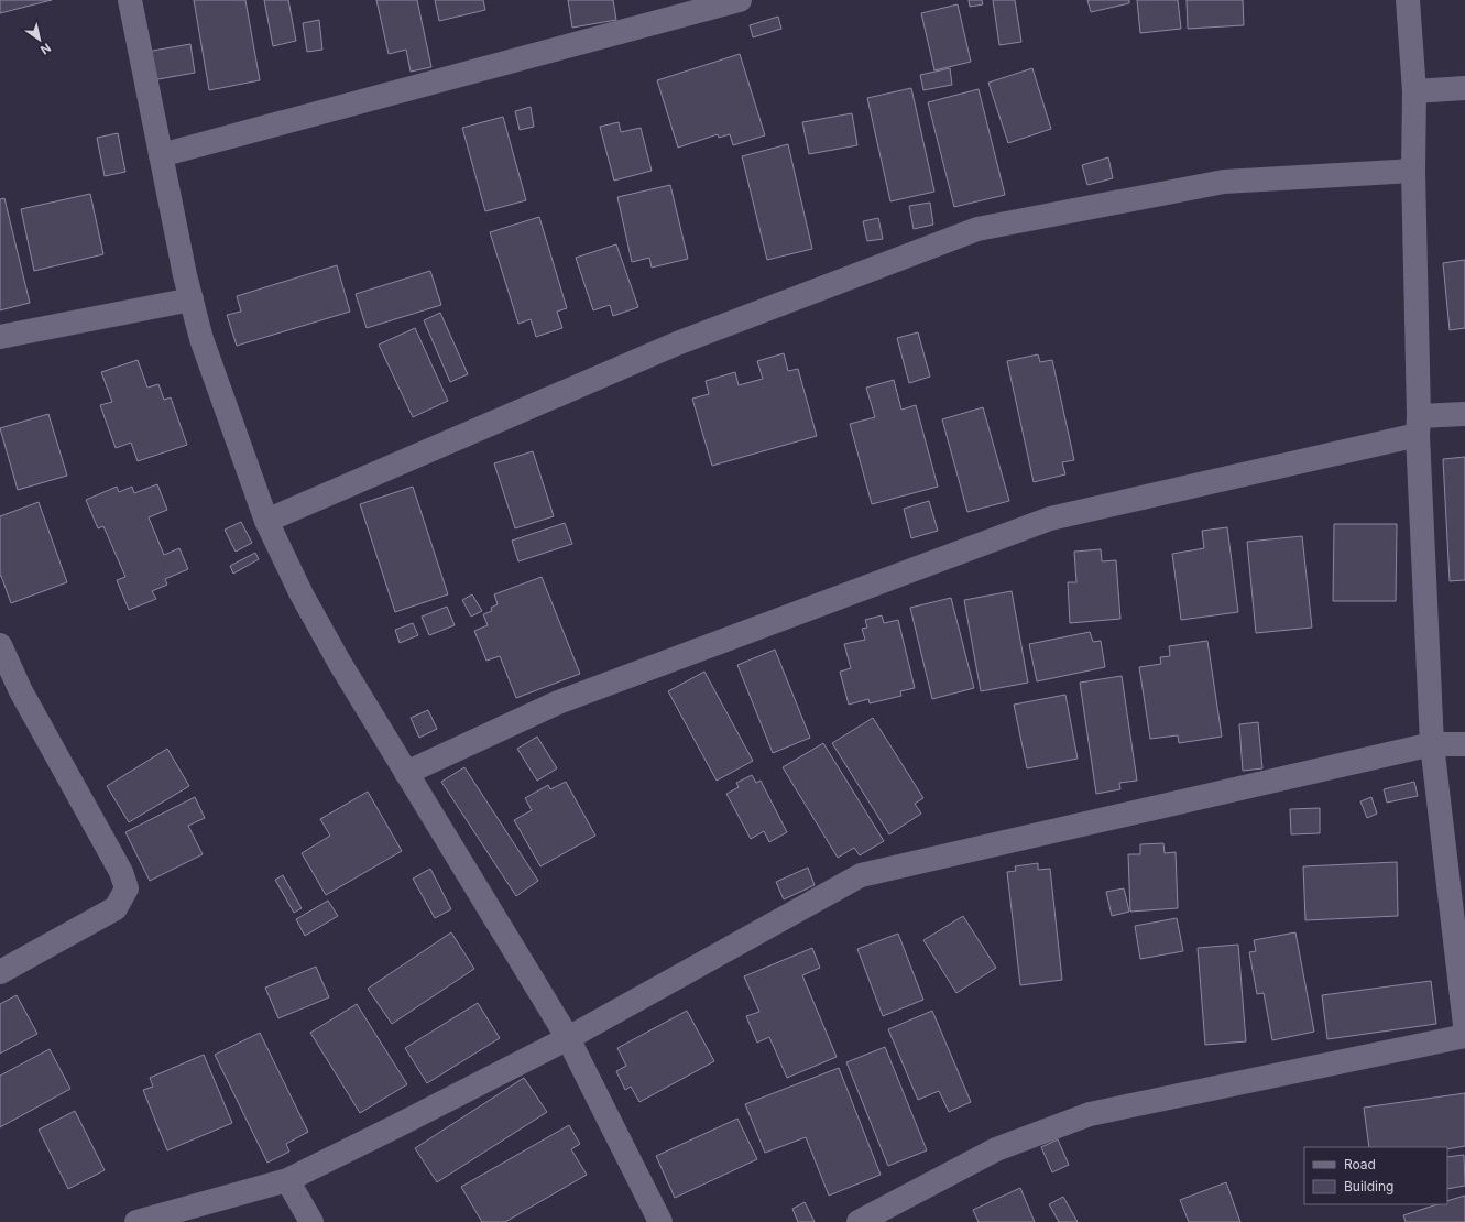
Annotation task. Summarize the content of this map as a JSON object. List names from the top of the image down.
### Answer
{
  "legend": ["Road", "Building"],
  "north": "bottom right"
}
